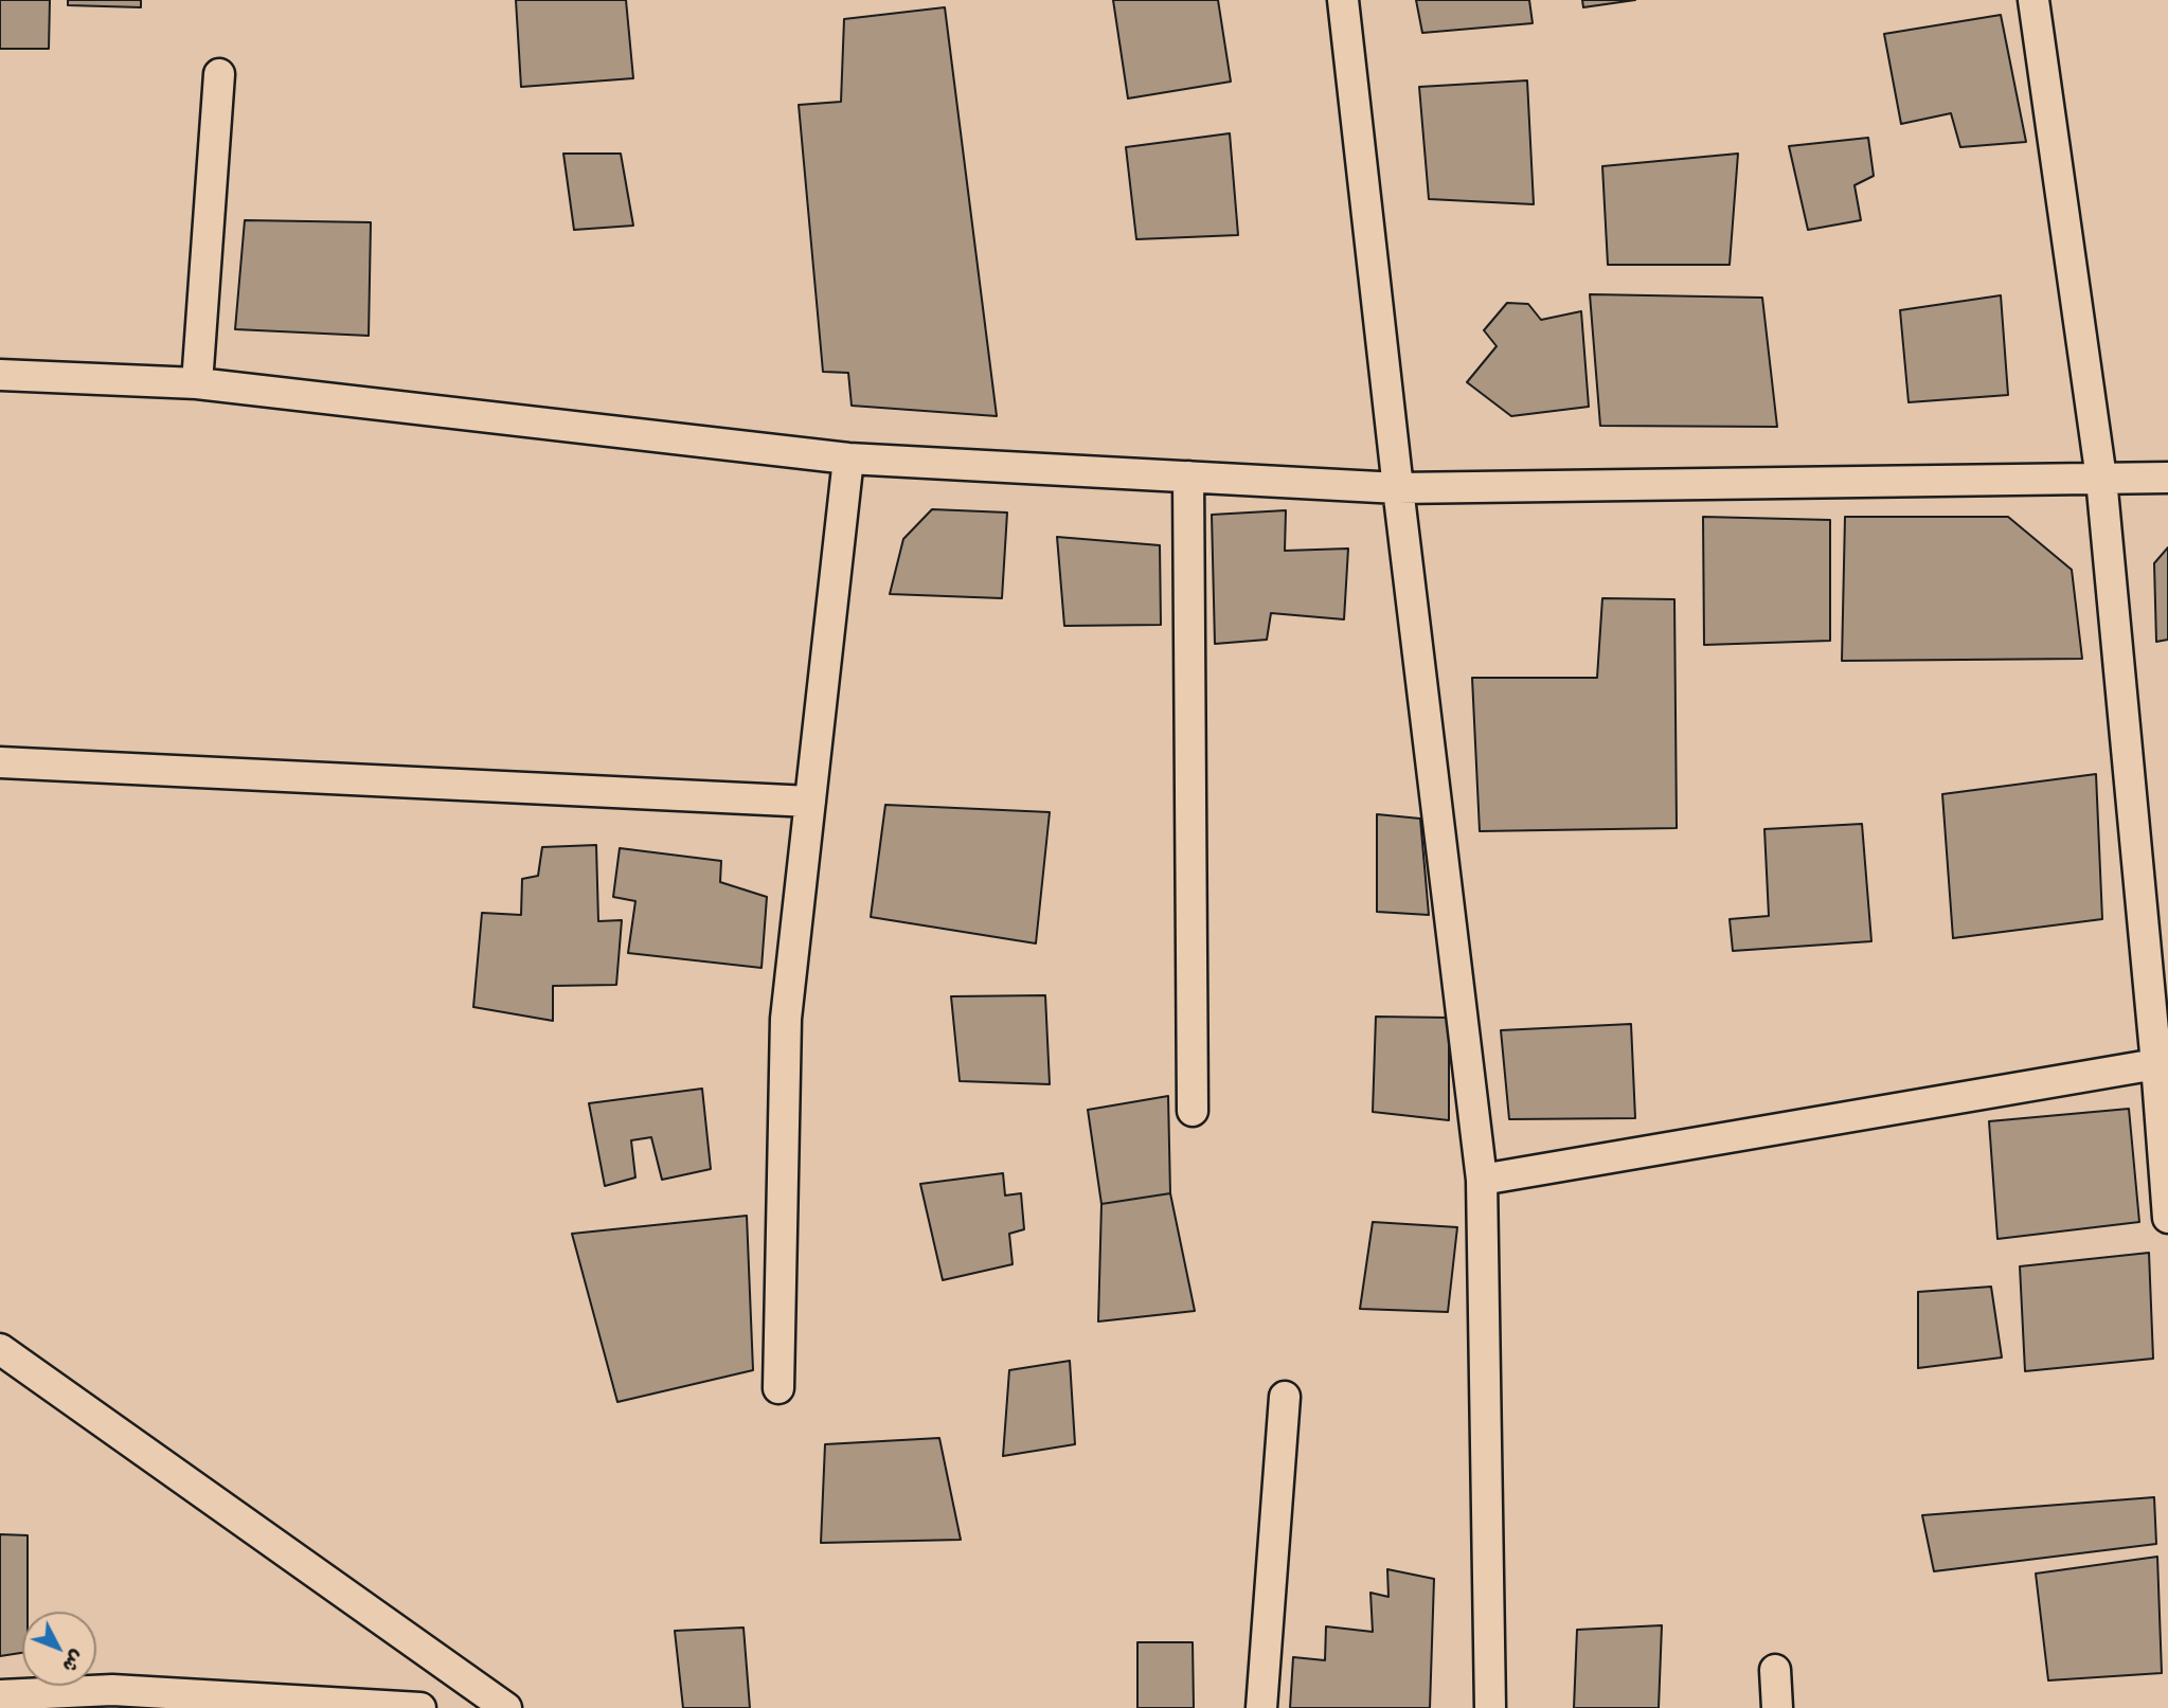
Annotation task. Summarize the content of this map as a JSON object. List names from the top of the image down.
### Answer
{
  "north": "bottom right"
}
